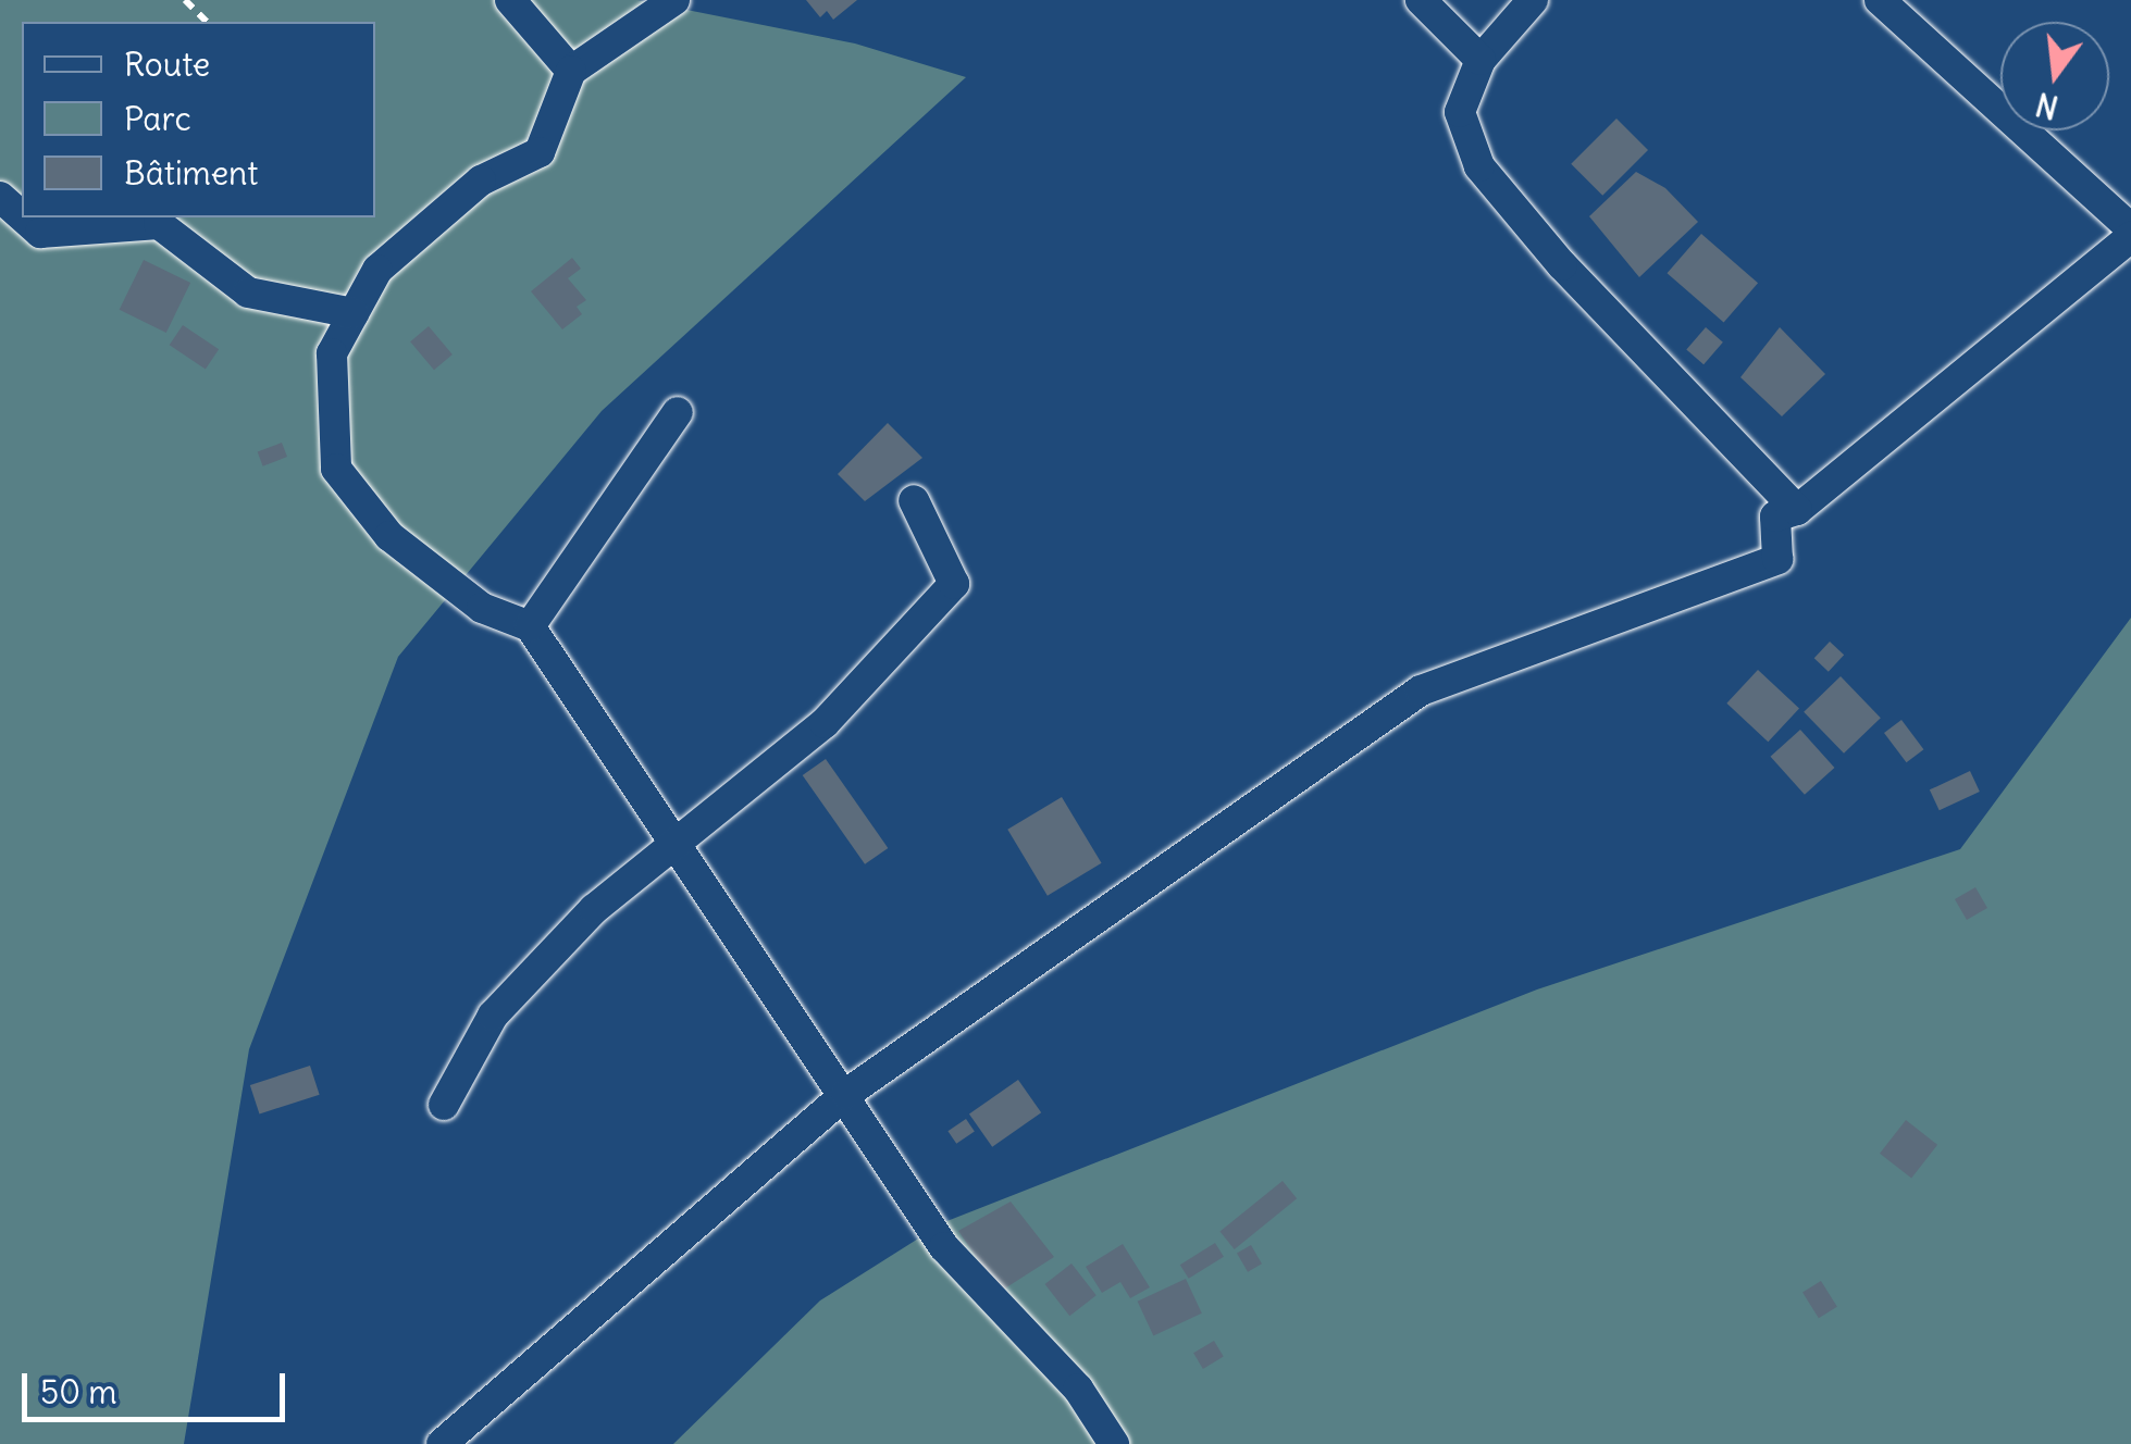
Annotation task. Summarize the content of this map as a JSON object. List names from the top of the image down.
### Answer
{
  "legend": ["Route", "Parc", "Bâtiment"],
  "scale_bar": "50 m",
  "north": "bottom"
}
